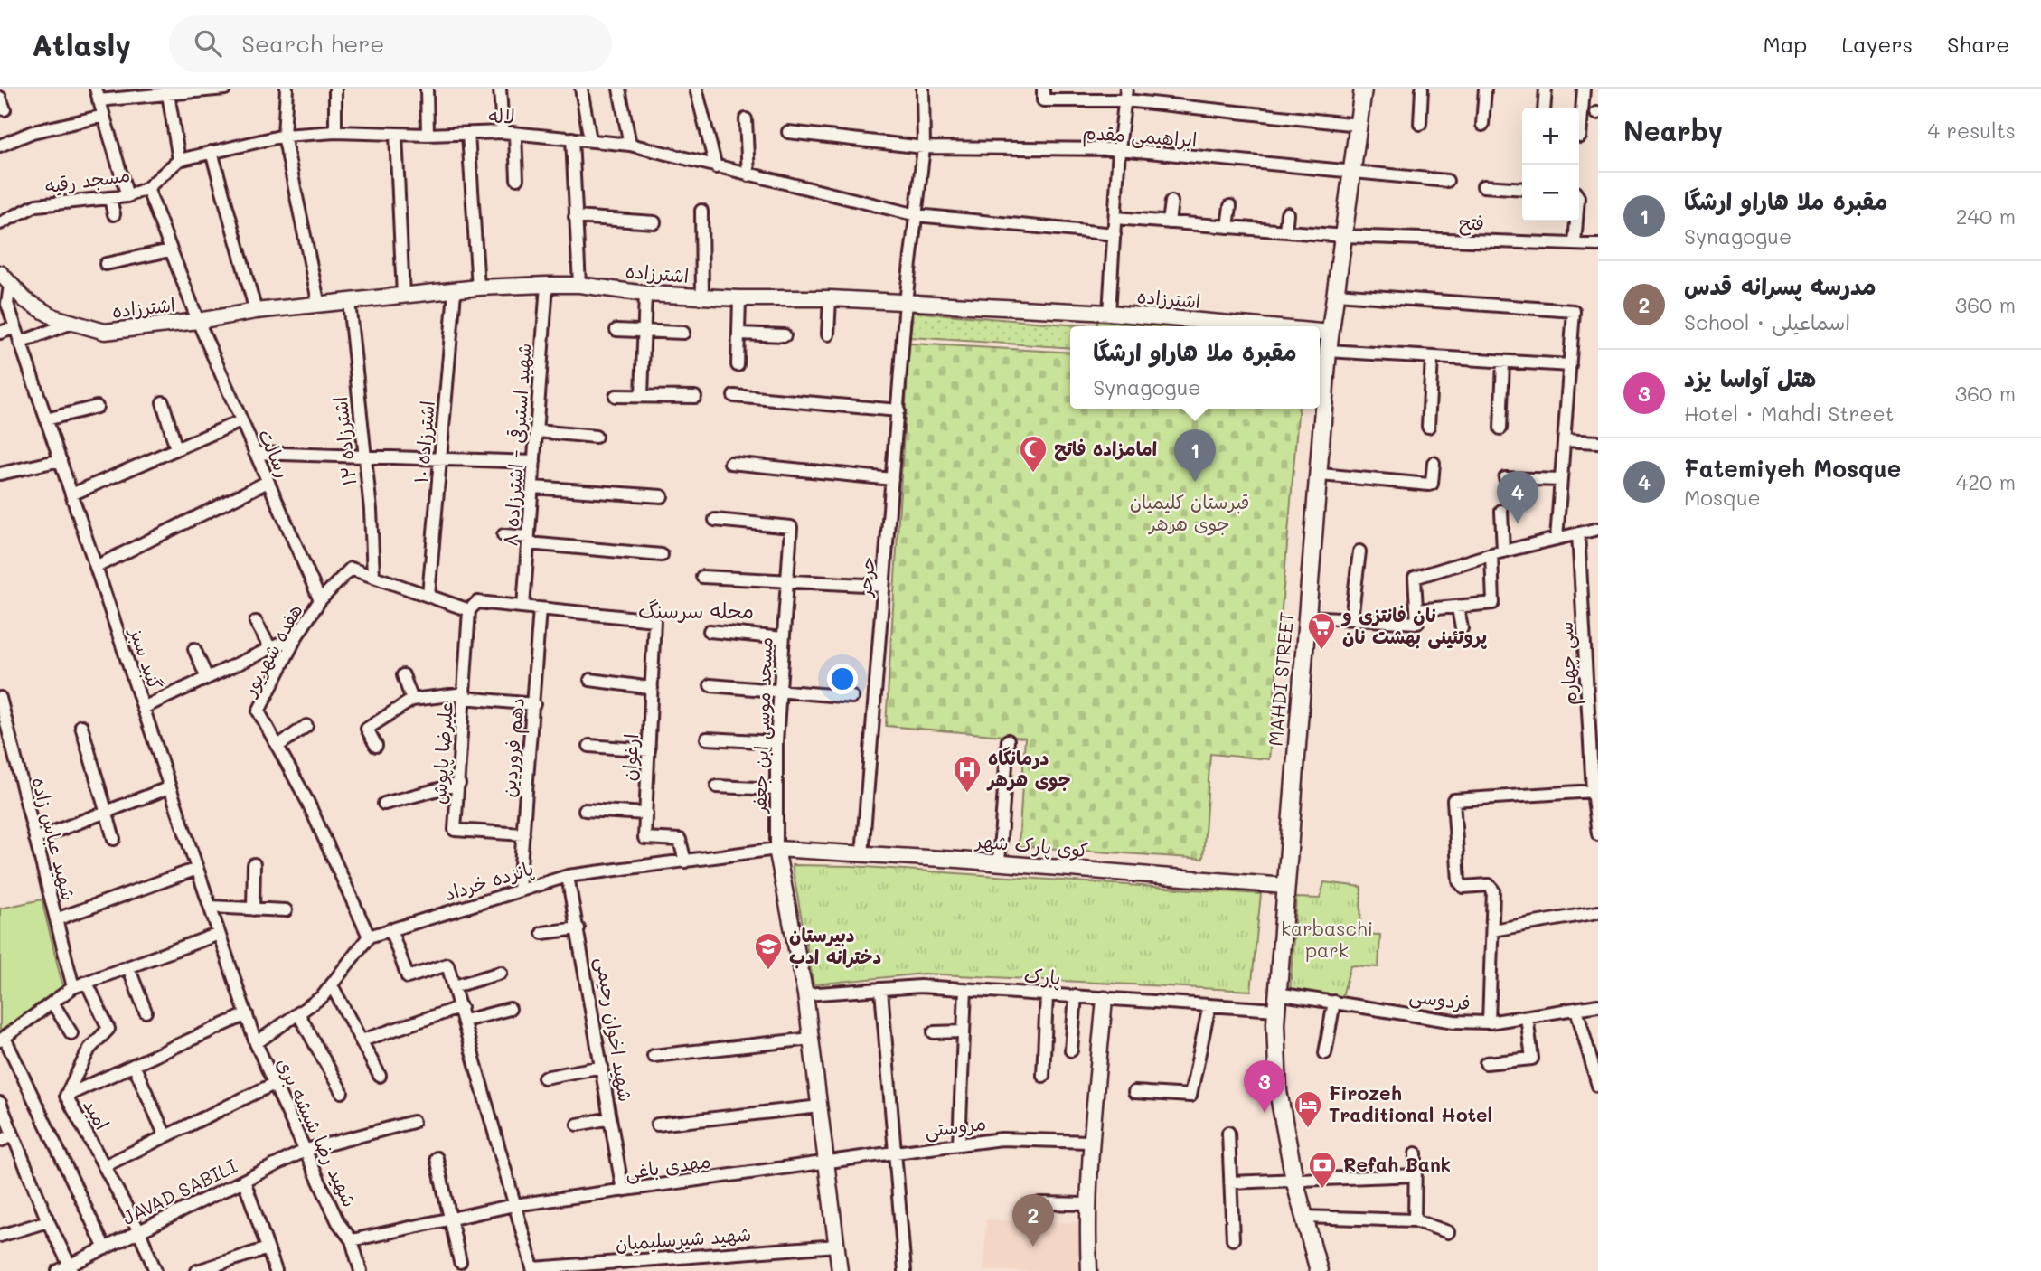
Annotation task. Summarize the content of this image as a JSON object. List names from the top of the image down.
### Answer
{
  "streets": {
    "main road": ["MAHDI STREET"],
    "street": [
      "لاله",
      "ابراهیمی مقدم",
      "مسجد رقیه",
      "فتح",
      "اشترزاده",
      "اشترزاده ۱۲",
      "اشترزاده ۱۰",
      "شهید استبرقی - اشترزاده ۸",
      "رسالت",
      "حرحر",
      "هفده شهریور",
      "گنبد سبز",
      "سی چهارم",
      "مسجد موسی ابن جعفر",
      "دهم فروردین",
      "علیرضا پاپوش",
      "ارغوان",
      "شهید عباس زاده",
      "کوی پارک شهر",
      "پانزده خرداد",
      "پارک",
      "فردوسی",
      "شهید اخوان رحیمی",
      "امید",
      "مروستی",
      "شهید رضا شیشه بری",
      "مهدی باغی",
      "JAVAD SABILI",
      "شهید شیرسلیمیان"
    ]
  },
  "crossings": [
    ["لاله", "مسجد رقیه"],
    ["لاله", "حرحر"],
    ["ابراهیمی مقدم", "حرحر"],
    ["ابراهیمی مقدم", "MAHDI STREET"],
    ["مسجد رقیه", "رسالت"],
    ["فتح", "MAHDI STREET"],
    ["اشترزاده", "اشترزاده ۱۲"],
    ["اشترزاده", "اشترزاده ۱۰"],
    ["اشترزاده", "شهید استبرقی - اشترزاده ۸"],
    ["اشترزاده", "رسالت"],
    ["اشترزاده", "حرحر"],
    ["اشترزاده", "گنبد سبز"],
    ["اشترزاده", "MAHDI STREET"],
    ["اشترزاده ۱۲", "هفده شهریور"],
    ["اشترزاده ۱۰", "هفده شهریور"],
    ["رسالت", "هفده شهریور"],
    ["حرحر", "کوی پارک شهر"],
    ["هفده شهریور", "علیرضا پاپوش"],
    ["هفده شهریور", "پانزده خرداد"],
    ["گنبد سبز", "شهید رضا شیشه بری"],
    ["MAHDI STREET", "کوی پارک شهر"],
    ["MAHDI STREET", "پارک"],
    ["MAHDI STREET", "فردوسی"],
    ["مسجد موسی ابن جعفر", "کوی پارک شهر"],
    ["مسجد موسی ابن جعفر", "پانزده خرداد"],
    ["دهم فروردین", "علیرضا پاپوش"],
    ["دهم فروردین", "ارغوان"],
    ["دهم فروردین", "پانزده خرداد"],
    ["ارغوان", "پانزده خرداد"],
    ["کوی پارک شهر", "پانزده خرداد"],
    ["پانزده خرداد", "شهید اخوان رحیمی"],
    ["پارک", "فردوسی"],
    ["شهید اخوان رحیمی", "مهدی باغی"],
    ["امید", "JAVAD SABILI"],
    ["مروستی", "مهدی باغی"],
    ["شهید رضا شیشه بری", "مهدی باغی"],
    ["شهید رضا شیشه بری", "JAVAD SABILI"]
  ],
  "districts": ["محله سرسنگ"],
  "parks": ["قبرستان کلیمیان جوی هرهر", "karbaschi park"],
  "places": {
    "mosque": ["امامزاده فاتح"],
    "supermarket": ["نان فانتزی و پروتئینی بهشت نان"],
    "hospital": ["درمانگاه جوی هرهر"],
    "school or university": ["دبیرستان دخترانه ادب"],
    "hotel": ["Firozeh Traditional Hotel"],
    "bank": ["Refah Bank"]
  },
  "page": {
    "header": "Atlasly",
    "search": "Search here",
    "nav": ["Map", "Layers", "Share"],
    "heading": ["Nearby", "4 results"],
    "map_buttons": ["+", "−"],
    "list": [
      {
        "mark": "1",
        "name": "مقبره ملا هاراو ارشگا",
        "note": "Synagogue",
        "value": "240 m"
      },
      {
        "mark": "2",
        "name": "مدرسه پسرانه قدس",
        "note": "School · اسماعیلی",
        "value": "360 m"
      },
      {
        "mark": "3",
        "name": "هتل آواسا یزد",
        "note": "Hotel · Mahdi Street",
        "value": "360 m"
      },
      {
        "mark": "4",
        "name": "Fatemiyeh Mosque",
        "note": "Mosque",
        "value": "420 m"
      }
    ],
    "popup": ["مقبره ملا هاراو ارشگا", "Synagogue"],
    "pins": [
      "1",
      "4",
      "3",
      "2"
    ]
  }
}
